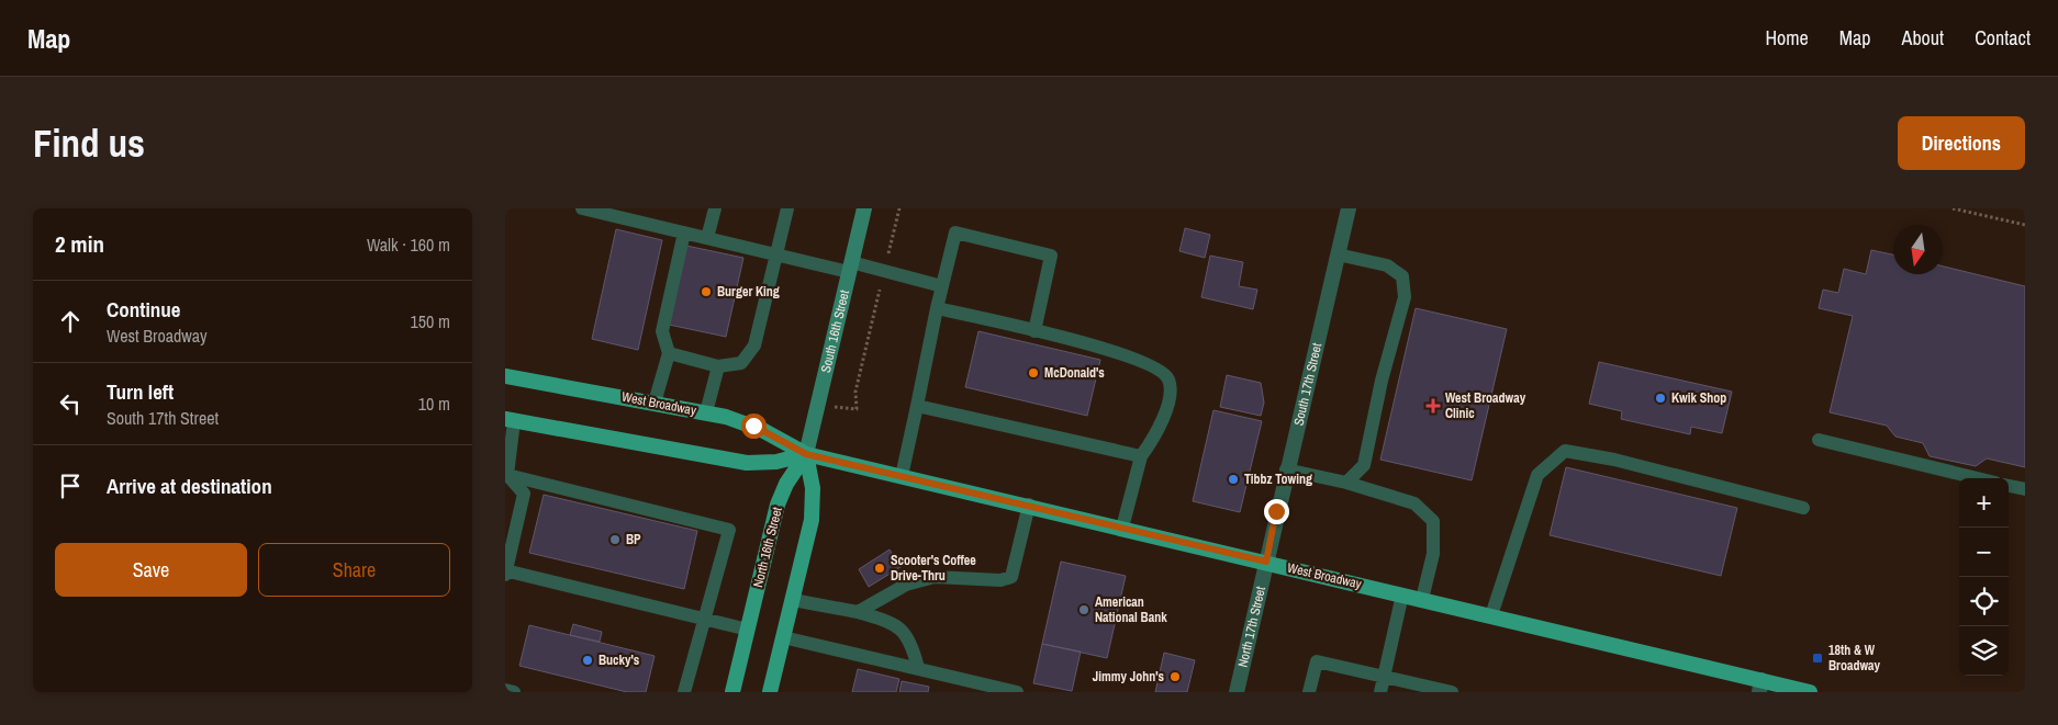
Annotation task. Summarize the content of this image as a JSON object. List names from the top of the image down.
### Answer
{
  "streets": {
    "main road": ["South 16th Street", "West Broadway", "North 16th Street"],
    "street": ["South 17th Street", "North 17th Street"]
  },
  "crossings": [
    ["South 16th Street", "West Broadway"],
    ["South 16th Street", "North 16th Street"],
    ["South 17th Street", "West Broadway"],
    ["South 17th Street", "North 17th Street"],
    ["West Broadway", "North 16th Street"],
    ["West Broadway", "North 17th Street"]
  ],
  "places": {
    "other": [
      "Burger King",
      "McDonald's",
      "Kwik Shop",
      "Tibbz Towing",
      "BP",
      "Scooter's Coffee Drive-Thru",
      "American National Bank",
      "Bucky's",
      "Jimmy John's"
    ],
    "health": ["West Broadway Clinic"],
    "transit": ["18th & W Broadway"]
  },
  "north": "bottom",
  "page": {
    "header": "Map",
    "nav": [
      "Home",
      "Map",
      "About",
      "Contact"
    ],
    "buttons": [
      "Directions",
      ["Save", "Share"]
    ],
    "title": "Find us",
    "heading": ["2 min", "Walk · 160 m"],
    "list": [
      ["Continue", "West Broadway", "150 m"],
      ["Turn left", "South 17th Street", "10 m"],
      "Arrive at destination"
    ],
    "map_buttons": ["+", "−"]
  }
}
